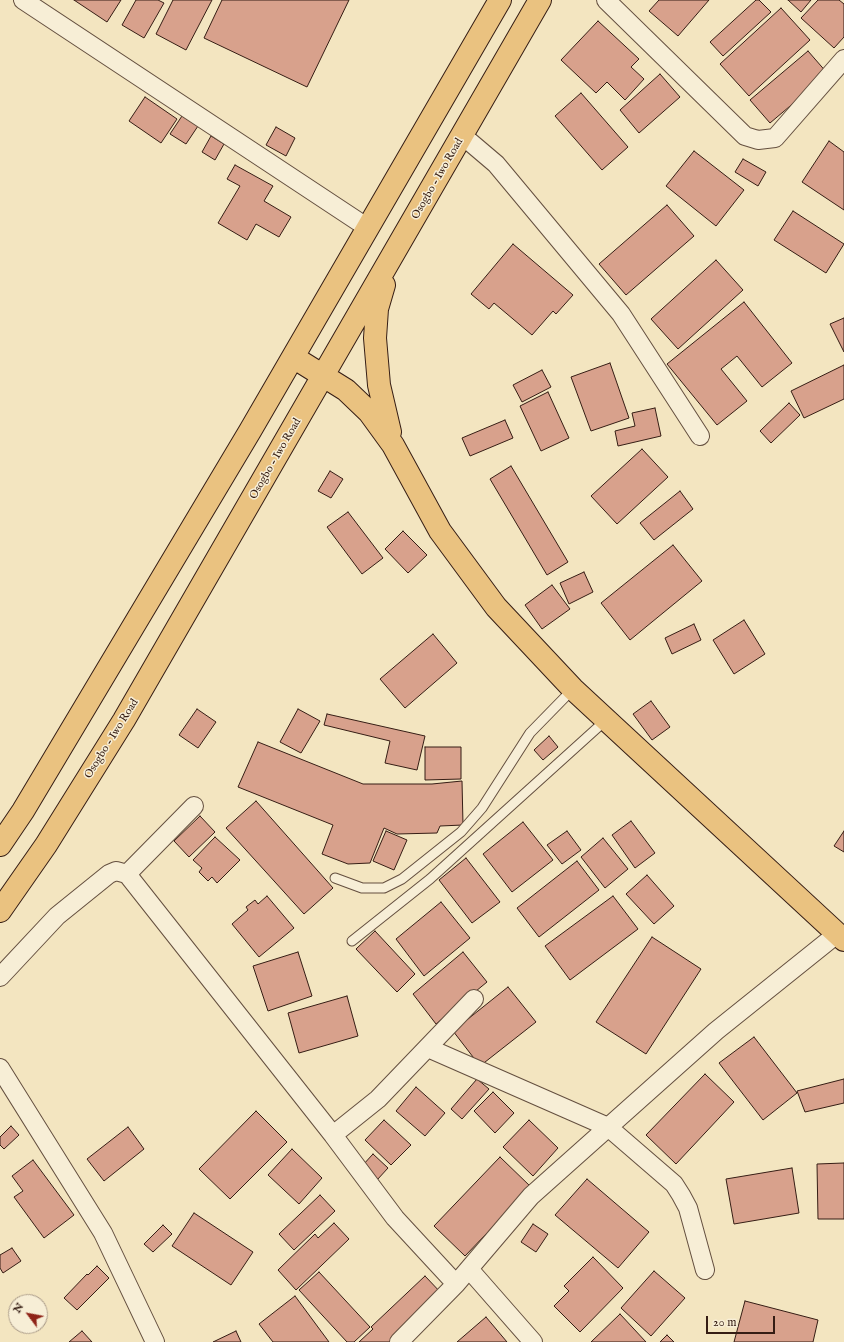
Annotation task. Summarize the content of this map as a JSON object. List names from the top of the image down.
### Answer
{
  "streets": {
    "main road": ["Osogbo - Iwo Road"]
  },
  "scale_bar": "20 m",
  "north": "top left"
}
